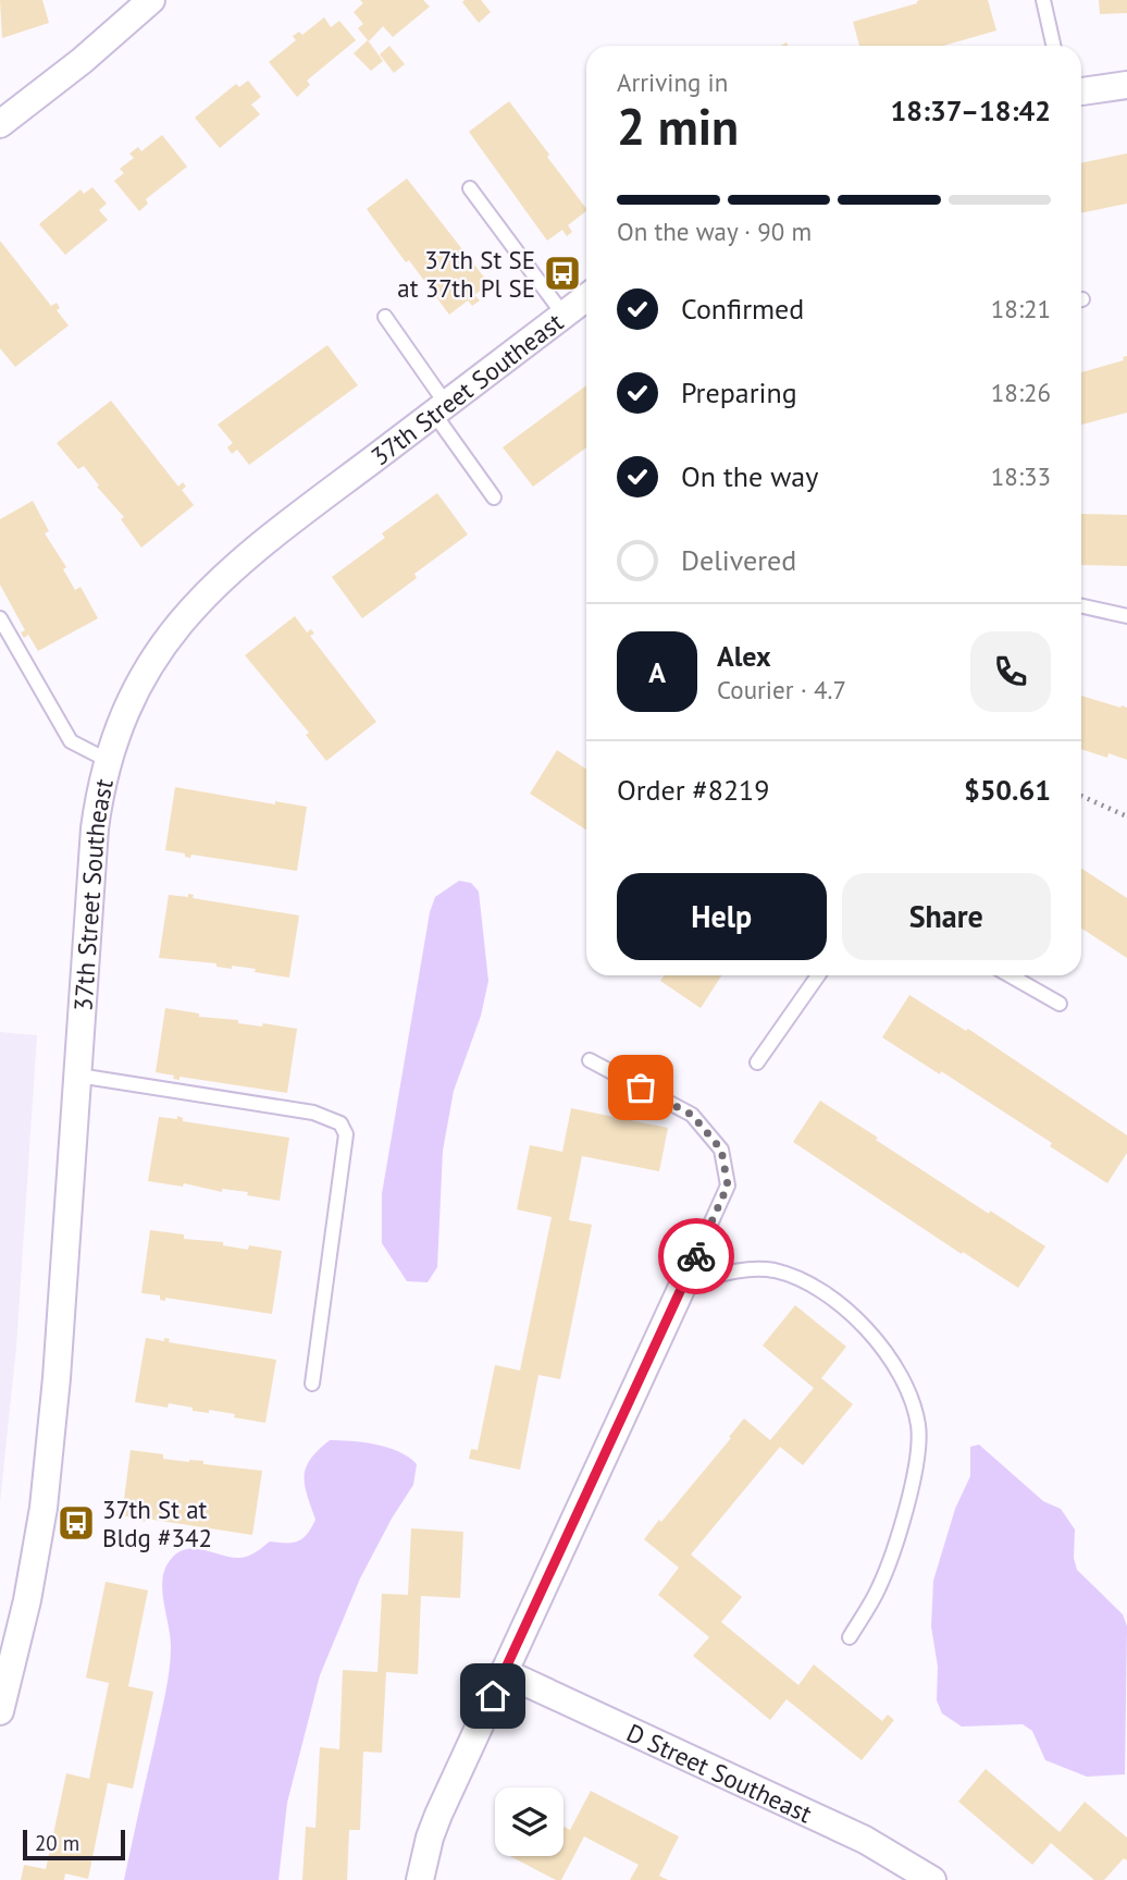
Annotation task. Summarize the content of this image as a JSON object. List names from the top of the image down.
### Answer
{
  "streets": {
    "street": ["37th Street Southeast", "D Street Southeast"]
  },
  "places": {
    "bus stop": ["37th St SE at 37th Pl SE", "37th St at Bldg #342"]
  },
  "scale_bar": "20 m",
  "page": {
    "heading": ["2 min", "Arriving in", "18:37–18:42"],
    "panel": [
      "Alex",
      "Courier · 4.7",
      "Order #8219",
      "$50.61"
    ],
    "bar": "On the way · 90 m",
    "list": [
      ["Confirmed", "18:21"],
      ["Preparing", "18:26"],
      ["On the way", "18:33"],
      "Delivered"
    ],
    "round": "A",
    "buttons": ["Help", "Share"],
    "scale": "20 m"
  }
}
